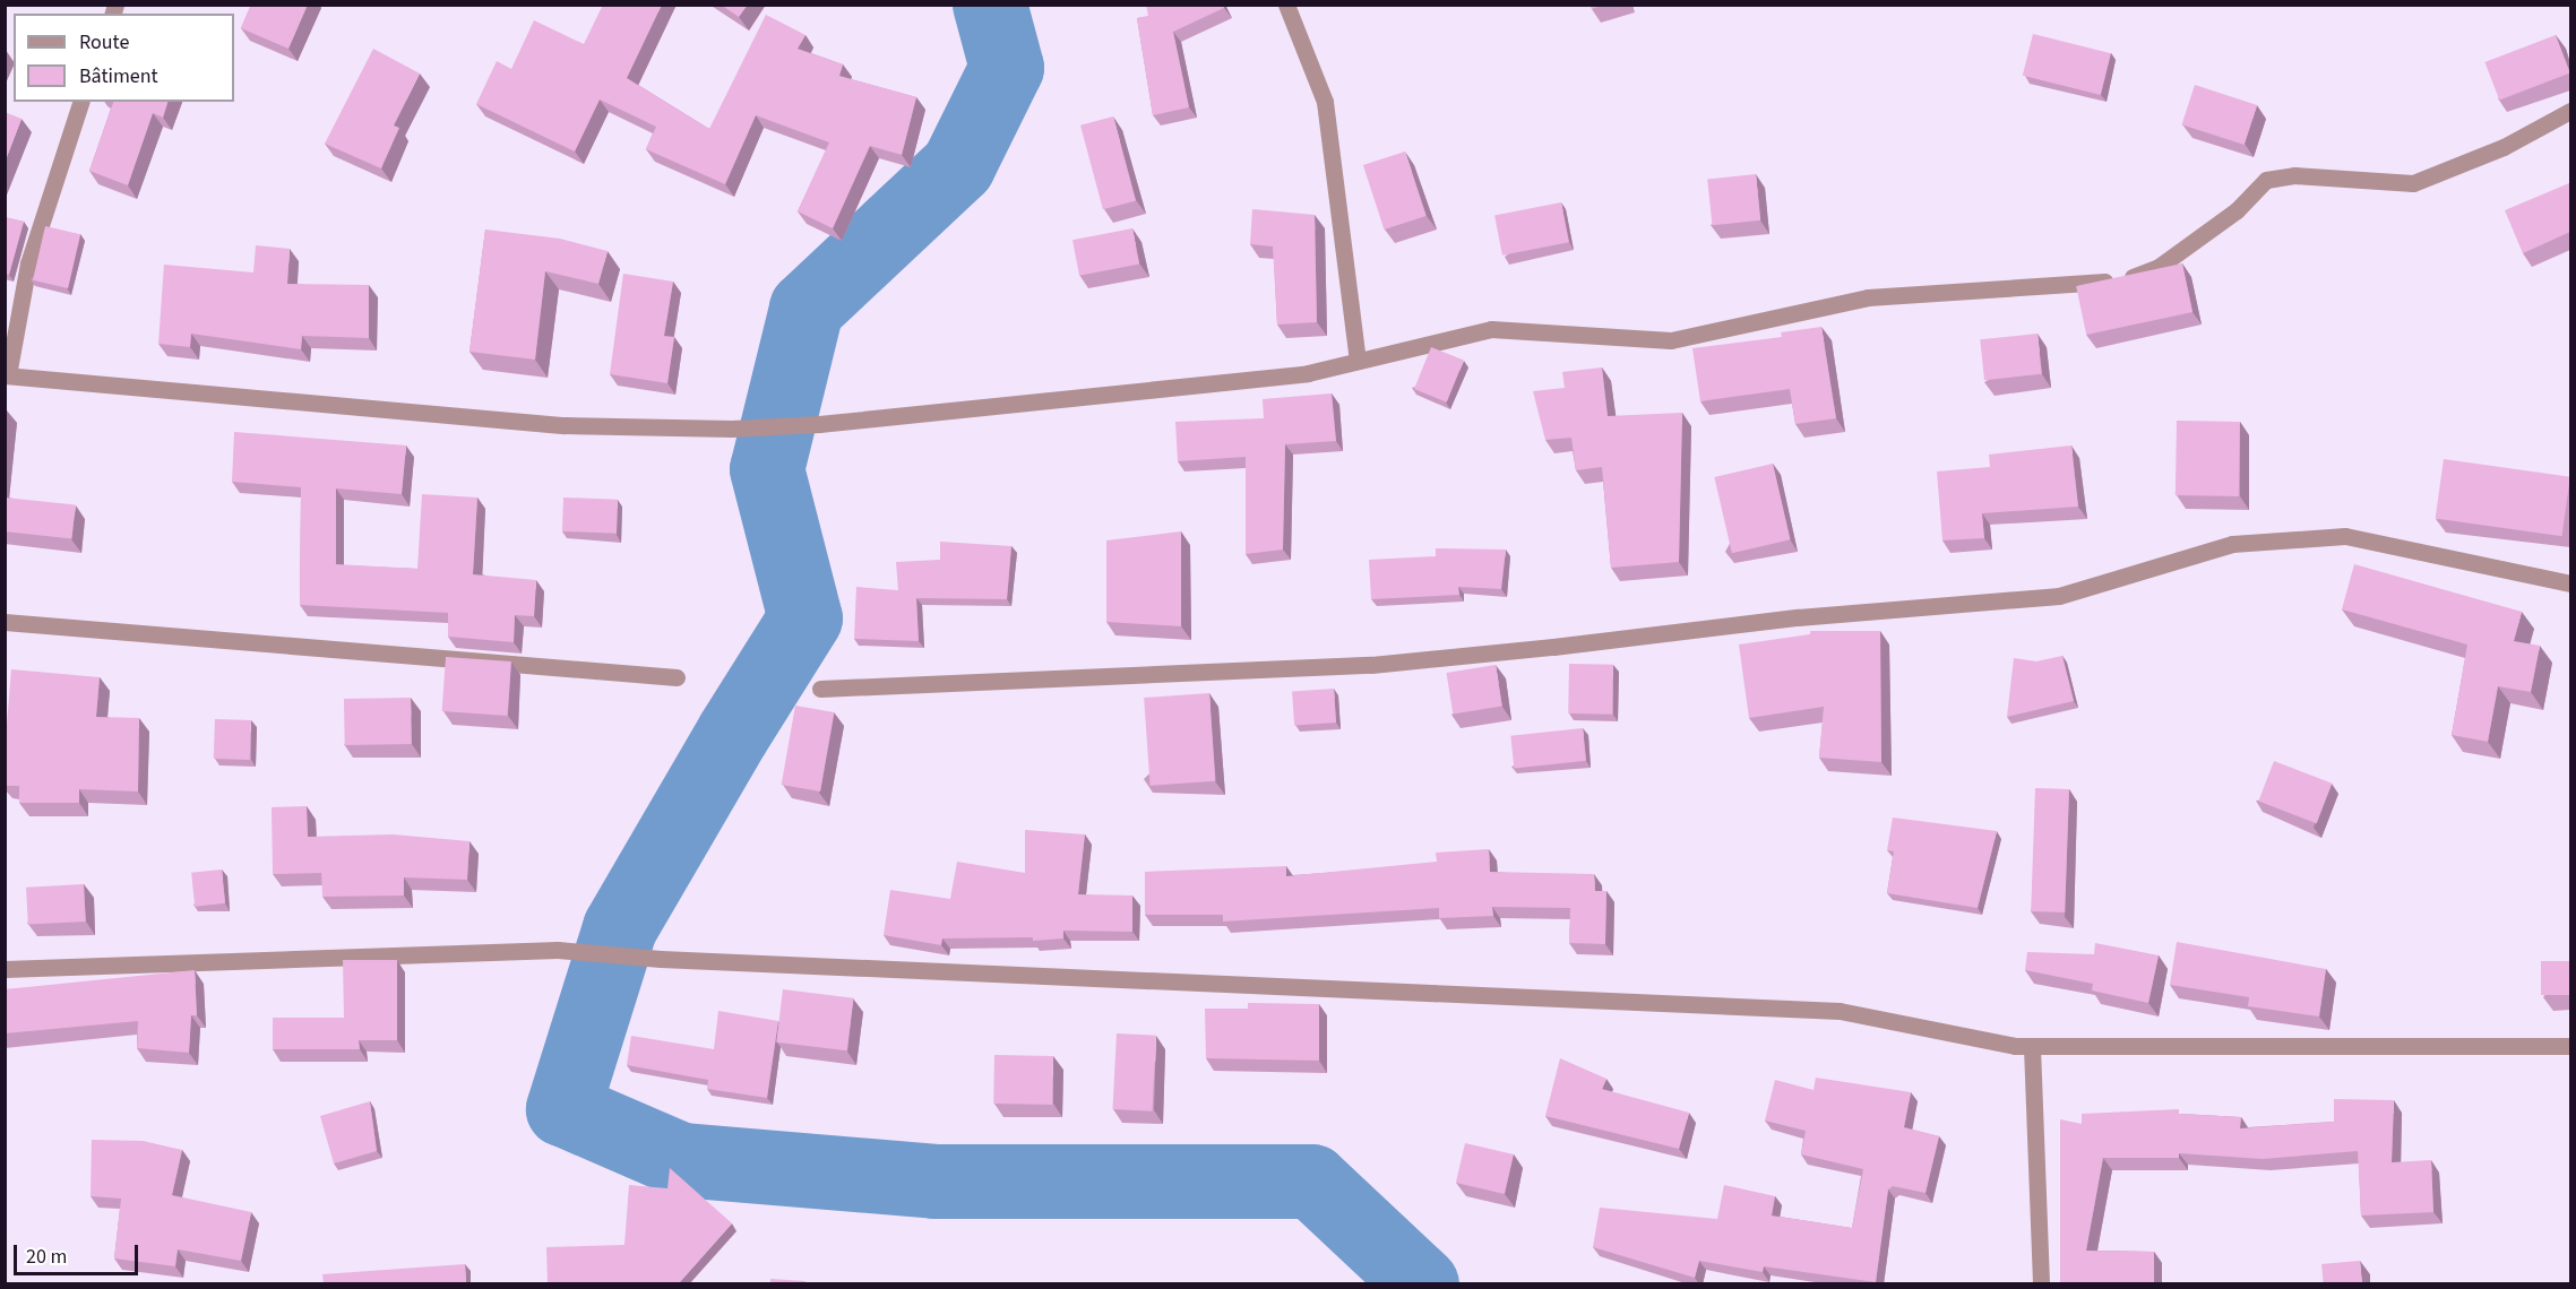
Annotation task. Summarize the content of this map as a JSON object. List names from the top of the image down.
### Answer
{
  "legend": ["Route", "Bâtiment"],
  "scale_bar": "20 m"
}
